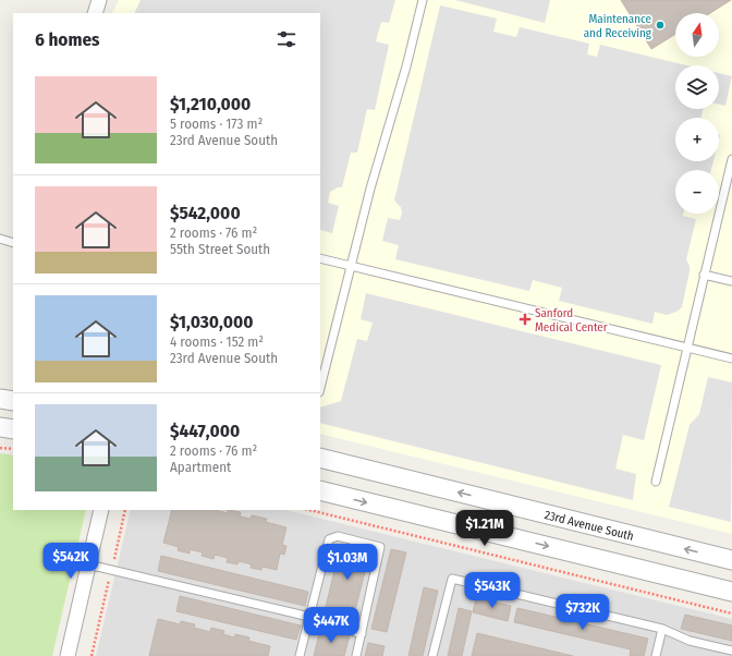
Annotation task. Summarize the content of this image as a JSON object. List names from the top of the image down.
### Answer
{
  "streets": {
    "street": ["23rd Avenue South"]
  },
  "places": {
    "other": ["Maintenance and Receiving"],
    "health": ["Sanford Medical Center"]
  },
  "north": "top",
  "page": {
    "map_buttons": ["+", "−"],
    "heading": "6 homes",
    "list": [
      {
        "name": "$1,210,000",
        "note": "5 rooms · 173 m² · 23rd Avenue South"
      },
      {
        "name": "$542,000",
        "note": "2 rooms · 76 m² · 55th Street South"
      },
      {
        "name": "$1,030,000",
        "note": "4 rooms · 152 m² · 23rd Avenue South"
      },
      {
        "name": "$447,000",
        "note": "2 rooms · 76 m² · Apartment"
      }
    ],
    "price": [
      "$1.21M",
      "$542K",
      "$1.03M",
      "$543K",
      "$732K",
      "$447K"
    ]
  }
}
